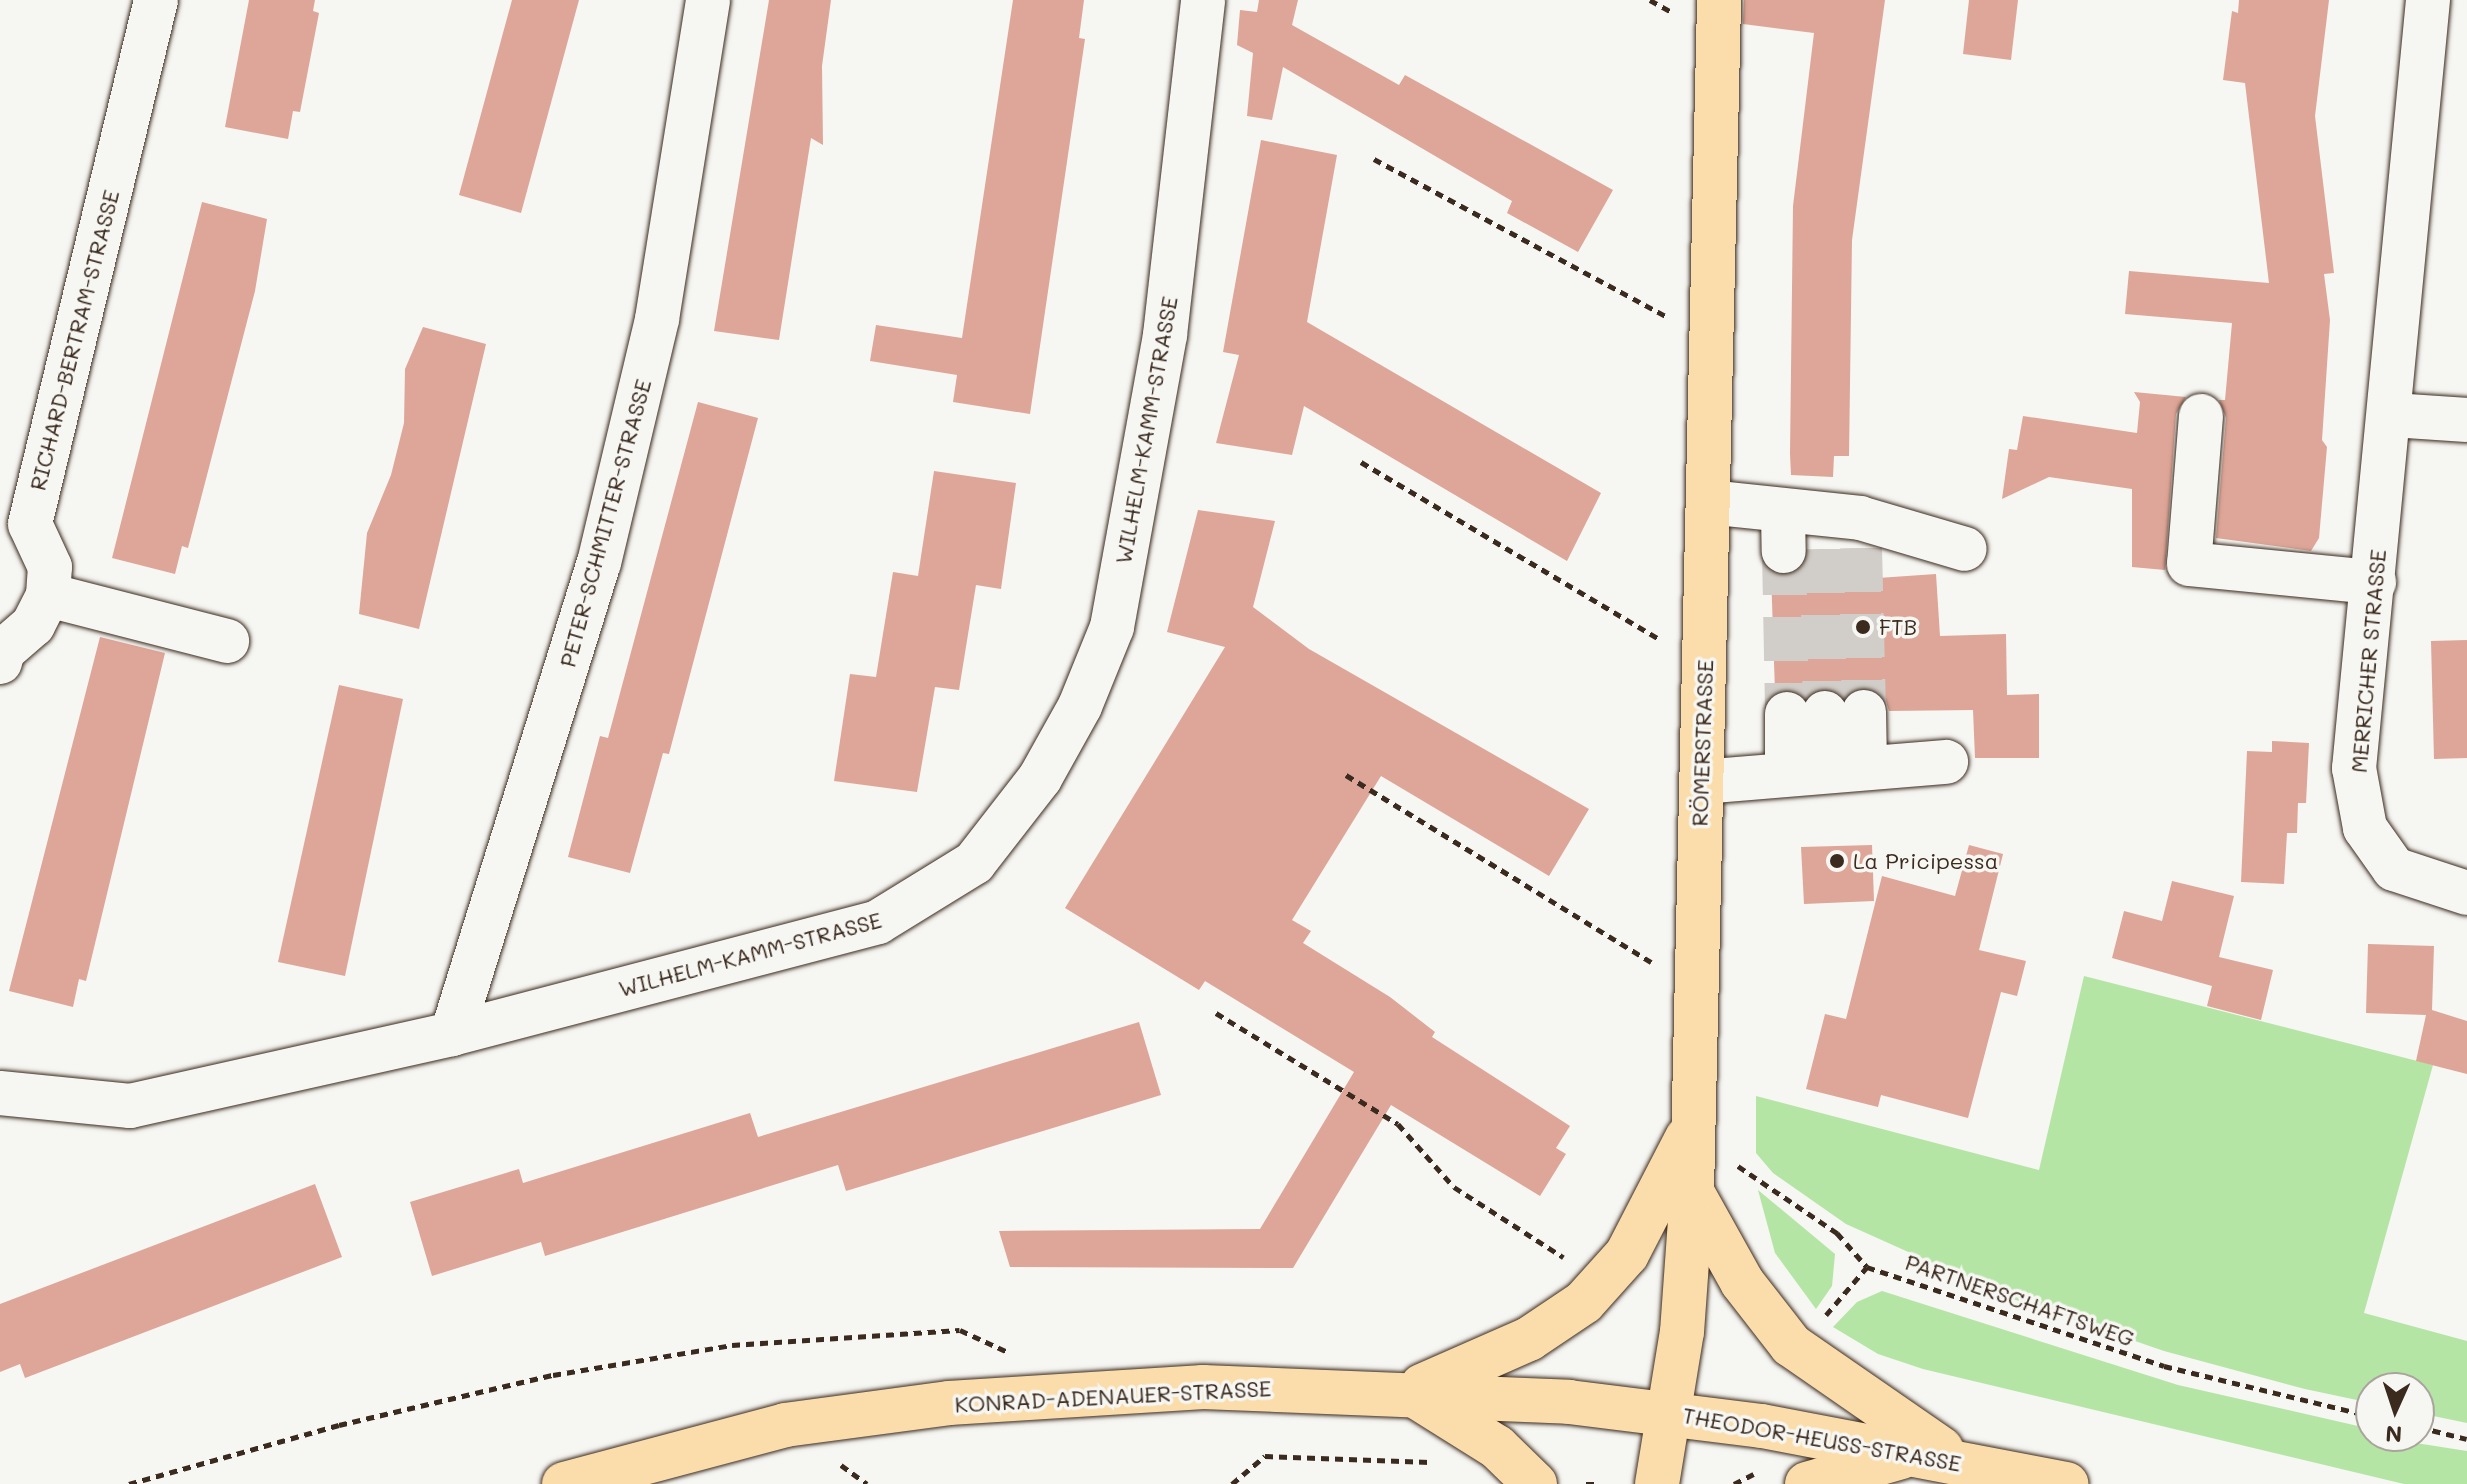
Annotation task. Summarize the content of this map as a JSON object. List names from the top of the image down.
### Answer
{
  "streets": {
    "main road": ["RÖMERSTRASSE", "KONRAD-ADENAUER-STRASSE", "THEODOR-HEUSS-STRASSE"],
    "street": [
      "RICHARD-BERTRAM-STRASSE",
      "WILHELM-KAMM-STRASSE",
      "PETER-SCHMITTER-STRASSE",
      "MERRICHER STRASSE"
    ],
    "path": ["PARTNERSCHAFTSWEG"]
  },
  "crossings": [
    ["WILHELM-KAMM-STRASSE", "PETER-SCHMITTER-STRASSE"],
    ["RÖMERSTRASSE", "KONRAD-ADENAUER-STRASSE"],
    ["RÖMERSTRASSE", "THEODOR-HEUSS-STRASSE"],
    ["KONRAD-ADENAUER-STRASSE", "THEODOR-HEUSS-STRASSE"]
  ],
  "places": ["FTB", "La Pricipessa"],
  "north": "bottom"
}
